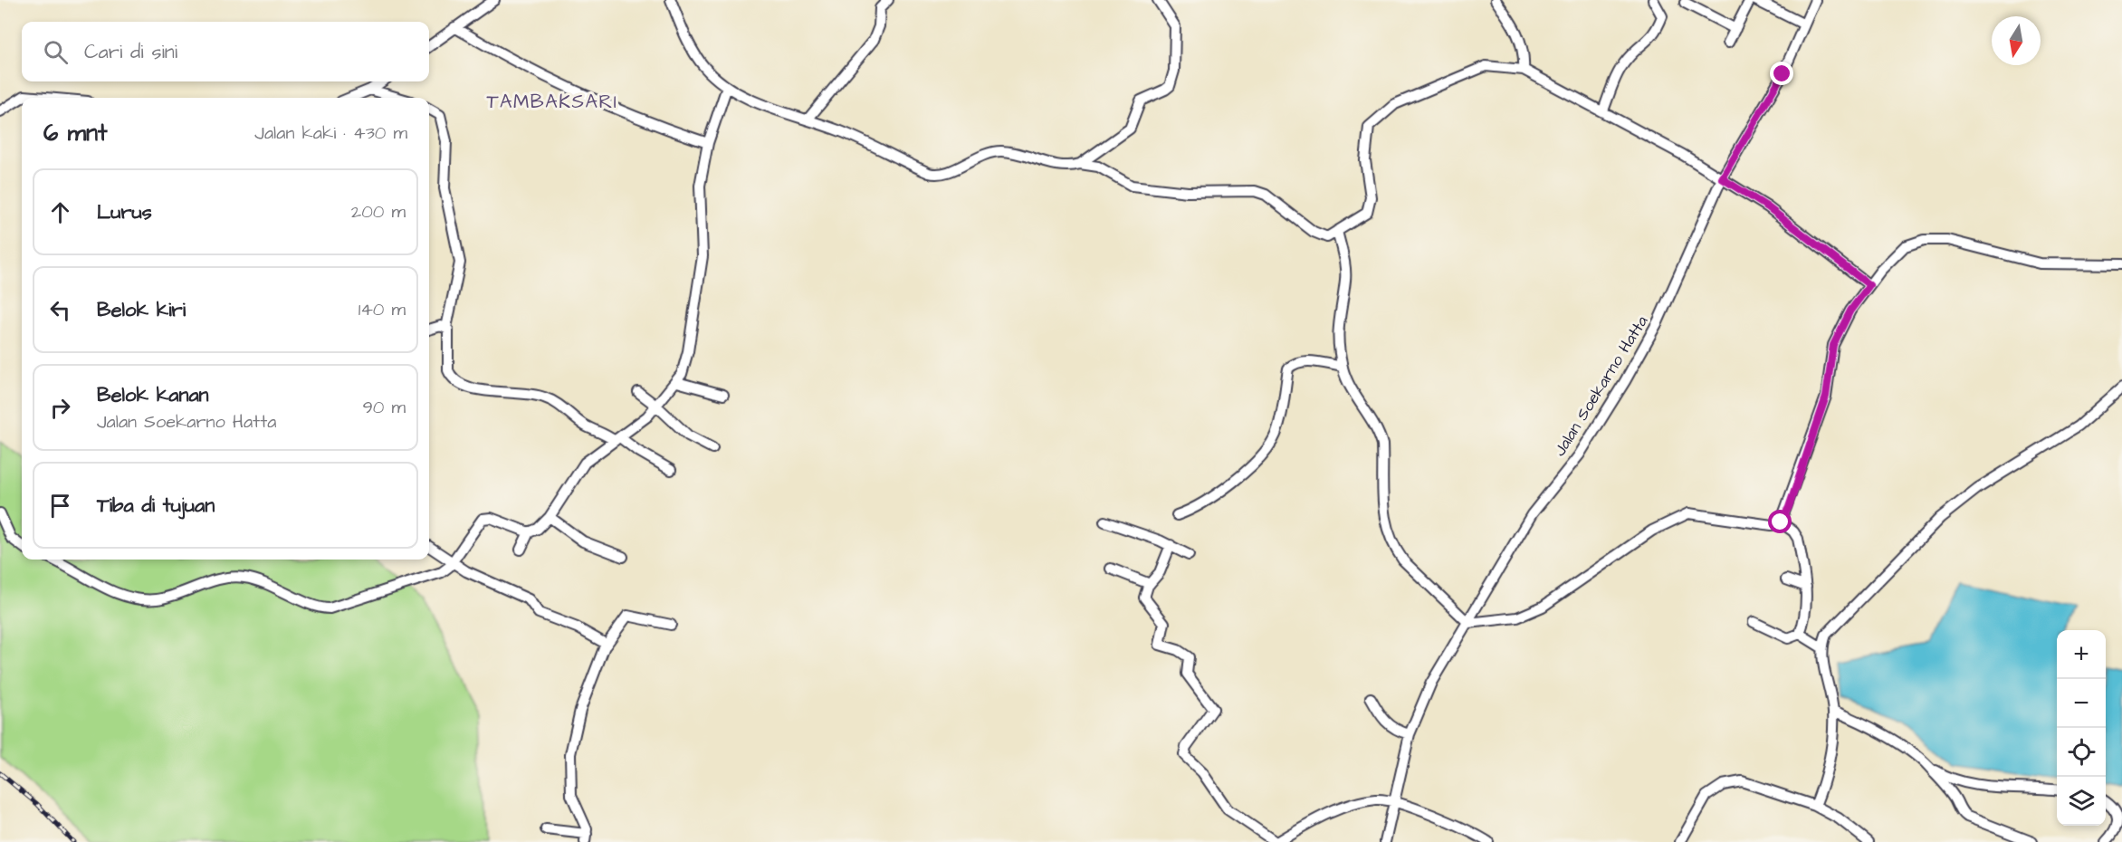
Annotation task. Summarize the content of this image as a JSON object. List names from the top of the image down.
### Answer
{
  "streets": {
    "street": ["Jalan Soekarno Hatta"]
  },
  "districts": ["TAMBAKSARI"],
  "north": "bottom",
  "page": {
    "search": "Cari di sini",
    "heading": ["6 mnt", "Jalan kaki · 430 m"],
    "list": [
      ["Lurus", "200 m"],
      ["Belok kiri", "140 m"],
      ["Belok kanan", "Jalan Soekarno Hatta", "90 m"],
      "Tiba di tujuan"
    ],
    "map_buttons": ["+", "−"]
  }
}
